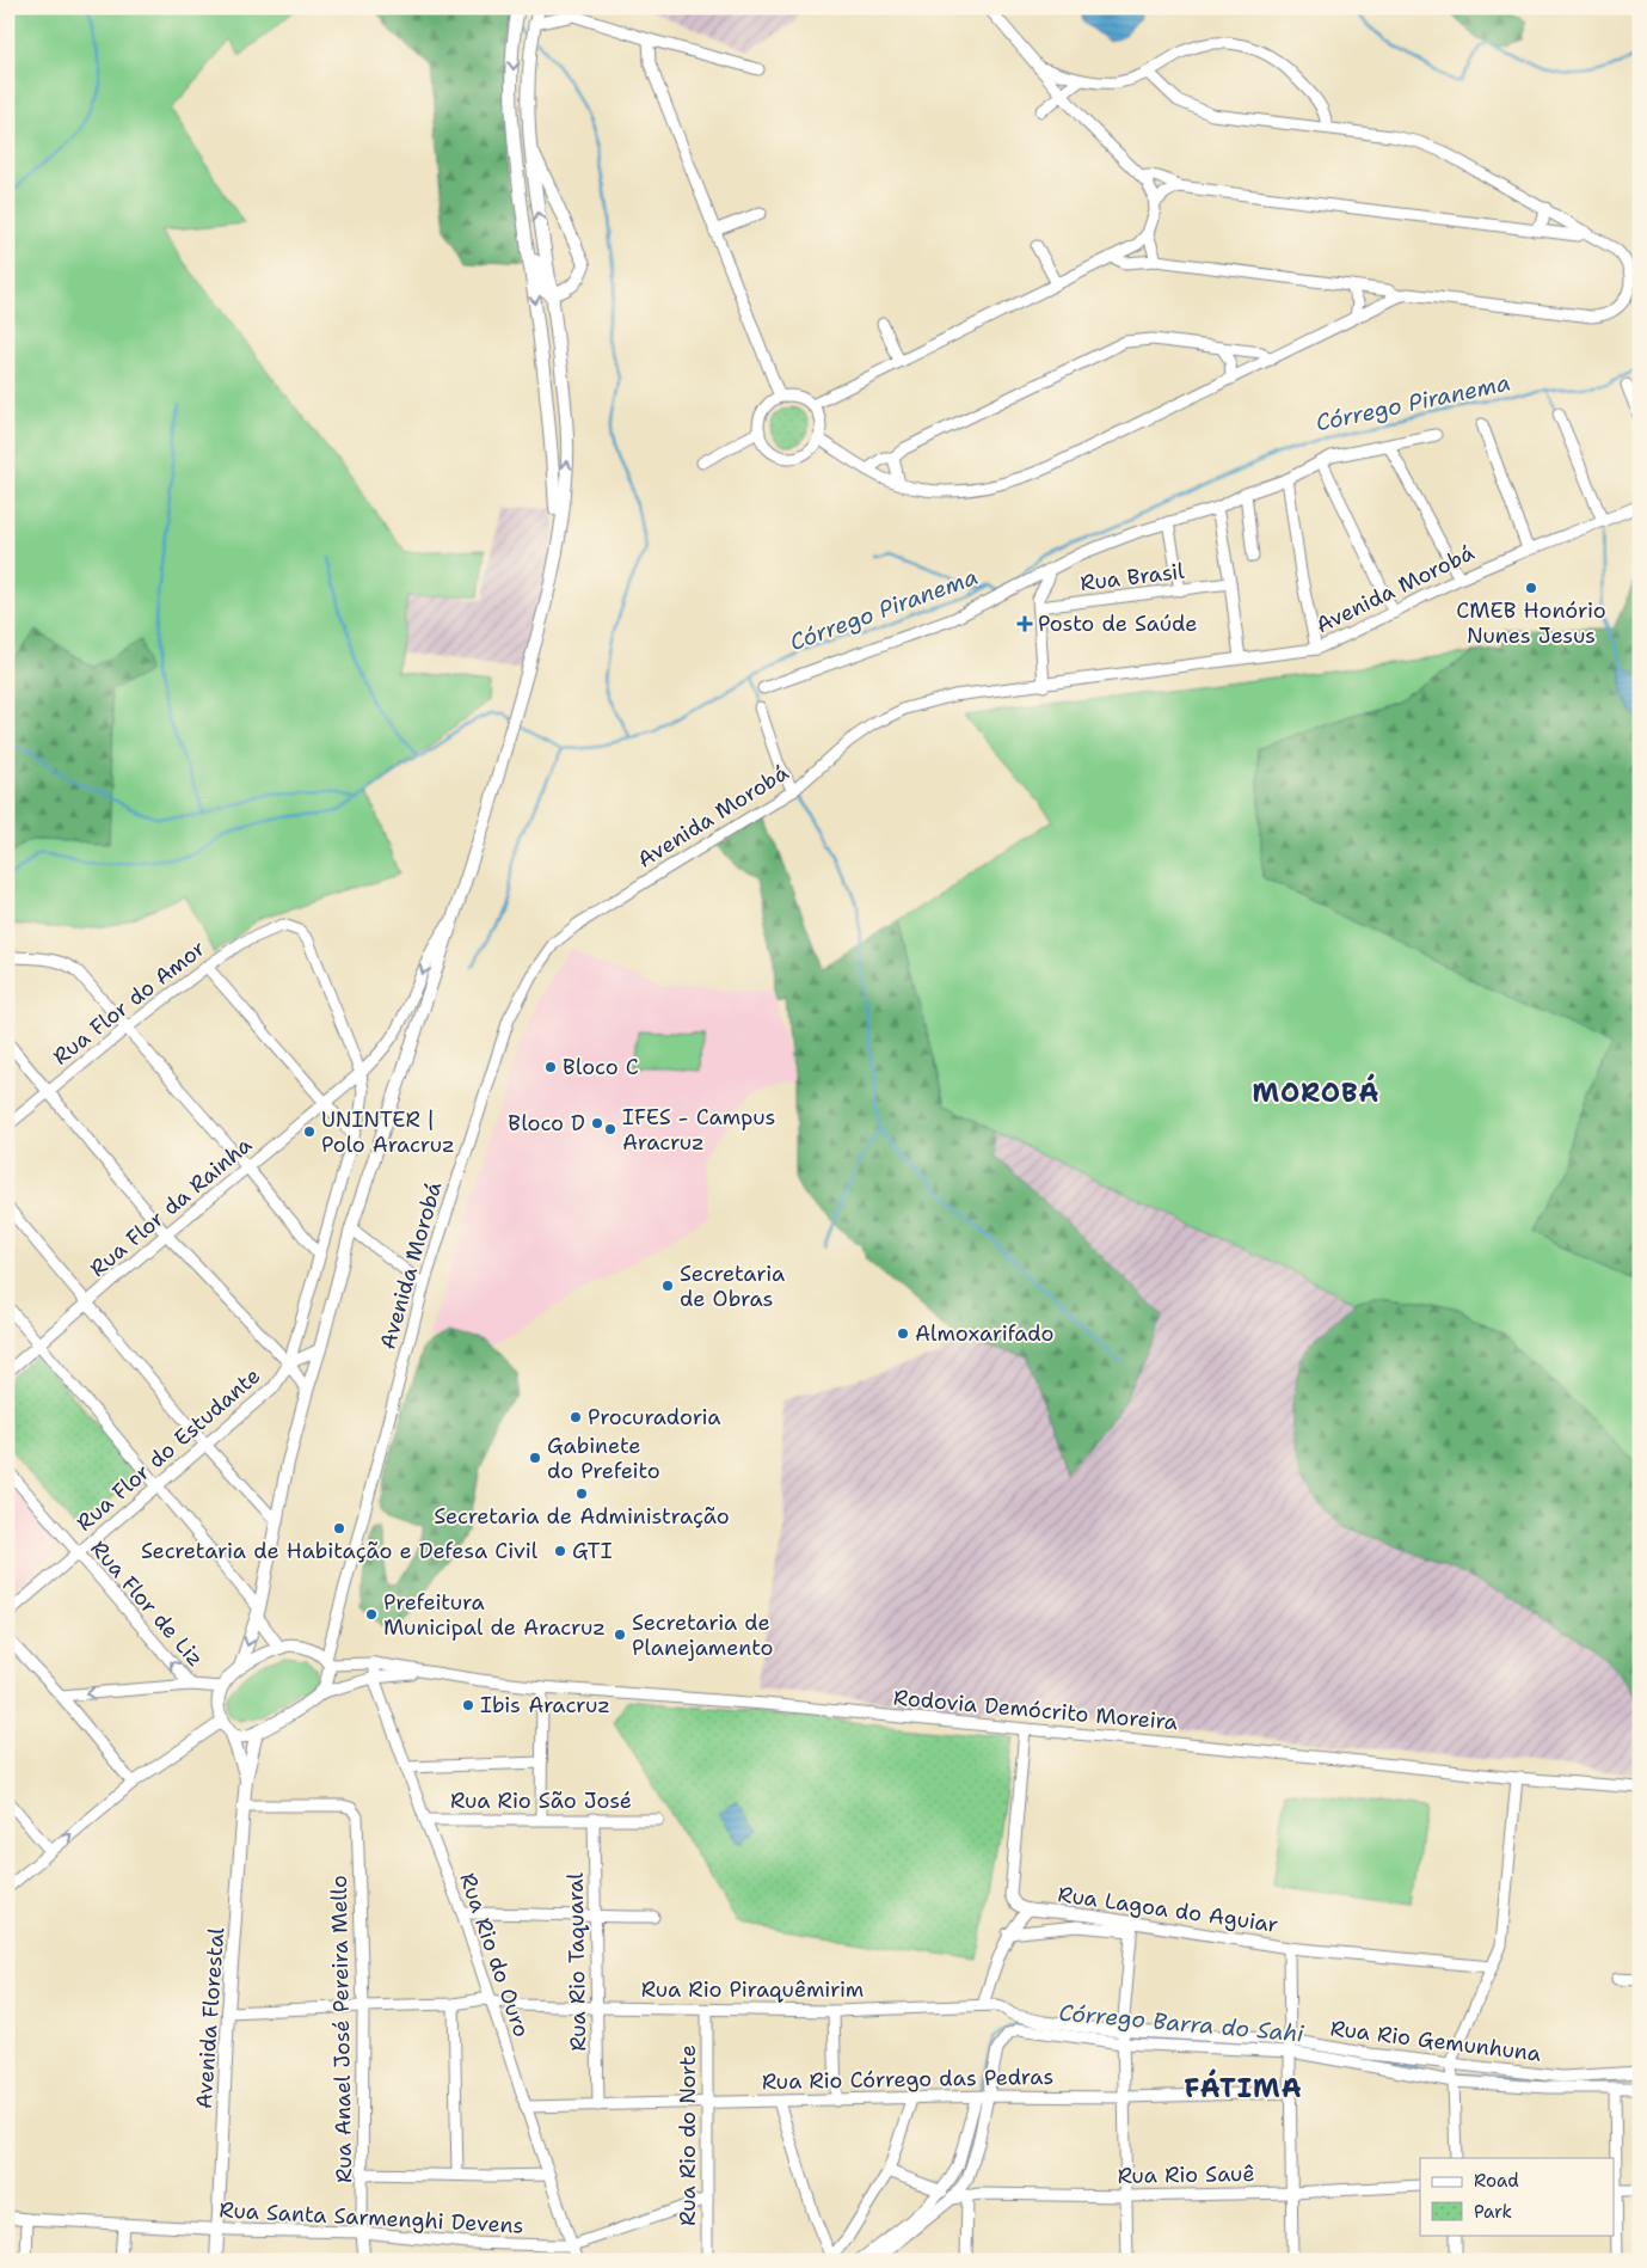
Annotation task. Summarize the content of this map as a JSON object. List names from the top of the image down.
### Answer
{
  "streets": {
    "main road": ["Avenida Florestal"],
    "street": [
      "Rua Brasil",
      "Avenida Morobá",
      "Rua Flor do Amor",
      "Rua Flor da Rainha",
      "Rua Flor do Estudante",
      "Rua Flor de Liz",
      "Rodovia Demócrito Moreira",
      "Rua Rio São José",
      "Rua Lagoa do Aguiar",
      "Rua Rio do Ouro",
      "Rua Rio Taquaral",
      "Rua Rio Piraquêmirim",
      "Rua Anael José Pereira Mello",
      "Rua Rio Gemunhuna",
      "Rua Rio Córrego das Pedras",
      "Rua Rio do Norte",
      "Rua Rio Sauê",
      "Rua Santa Sarmenghi Devens"
    ]
  },
  "crossings": [
    ["Avenida Morobá", "Rodovia Demócrito Moreira"],
    ["Rua Flor do Amor", "Rua Flor do Estudante"],
    ["Rua Flor da Rainha", "Rua Flor do Estudante"],
    ["Rua Flor do Estudante", "Rua Flor de Liz"],
    ["Rodovia Demócrito Moreira", "Rua Lagoa do Aguiar"],
    ["Rodovia Demócrito Moreira", "Rua Rio do Ouro"],
    ["Rua Rio São José", "Rua Rio do Ouro"],
    ["Rua Rio São José", "Rua Rio Taquaral"],
    ["Rua Rio do Ouro", "Rua Rio Piraquêmirim"],
    ["Rua Rio do Ouro", "Rua Rio Córrego das Pedras"],
    ["Rua Rio do Ouro", "Rua Santa Sarmenghi Devens"],
    ["Rua Rio Taquaral", "Rua Rio Piraquêmirim"],
    ["Rua Rio Taquaral", "Rua Rio Córrego das Pedras"],
    ["Rua Rio Piraquêmirim", "Avenida Florestal"],
    ["Rua Rio Piraquêmirim", "Rua Anael José Pereira Mello"],
    ["Rua Rio Piraquêmirim", "Rua Rio Gemunhuna"],
    ["Rua Rio Piraquêmirim", "Rua Rio do Norte"],
    ["Avenida Florestal", "Rua Anael José Pereira Mello"],
    ["Avenida Florestal", "Rua Santa Sarmenghi Devens"],
    ["Rua Anael José Pereira Mello", "Rua Santa Sarmenghi Devens"],
    ["Rua Rio Gemunhuna", "Rua Rio Córrego das Pedras"],
    ["Rua Rio Gemunhuna", "Rua Rio Sauê"],
    ["Rua Rio Córrego das Pedras", "Rua Rio do Norte"],
    ["Rua Rio do Norte", "Rua Santa Sarmenghi Devens"]
  ],
  "one_way": ["Rua Flor de Liz"],
  "districts": ["MOROBÁ", "FÁTIMA"],
  "water": ["Córrego Piranema", "Córrego Barra do Sahi"],
  "places": {
    "other": [
      "CMEB Honório Nunes Jesus",
      "Bloco C",
      "Bloco D",
      "IFES - Campus Aracruz",
      "UNINTER | Polo Aracruz",
      "Secretaria de Obras",
      "Almoxarifado",
      "Procuradoria",
      "Gabinete do Prefeito",
      "Secretaria de Administração",
      "Secretaria de Habitação e Defesa Civil",
      "GTI",
      "Prefeitura Municipal de Aracruz",
      "Secretaria de Planejamento",
      "Ibis Aracruz"
    ],
    "health": ["Posto de Saúde"]
  },
  "legend": ["Road", "Park"]
}
